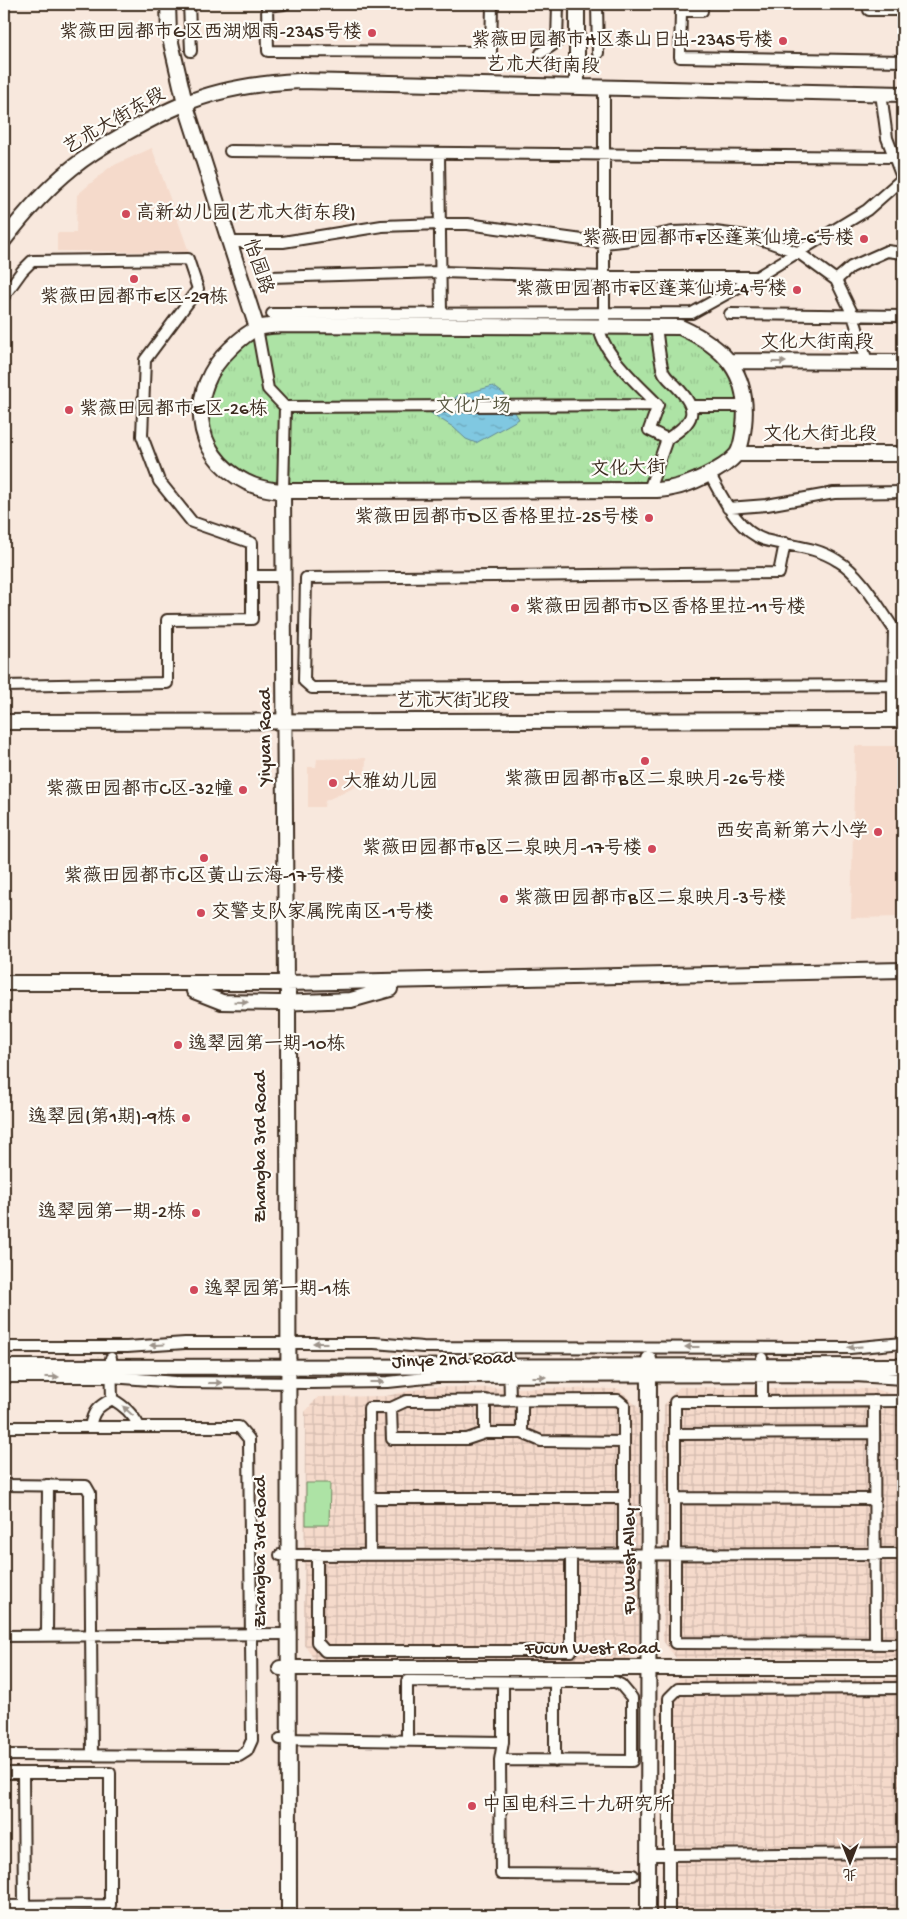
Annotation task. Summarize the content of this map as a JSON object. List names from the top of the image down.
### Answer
{
  "streets": {
    "street": [
      "艺术大街南段",
      "艺术大街东段",
      "怡园路",
      "文化大街南段",
      "文化大街北段",
      "文化大街",
      "艺术大街北段",
      "Yiyuan Road",
      "Zhangba 3rd Road",
      "Jinye 2nd Road",
      "Fu West Alley",
      "Fucun West Road"
    ]
  },
  "crossings": [
    ["艺术大街南段", "艺术大街东段"],
    ["艺术大街南段", "怡园路"],
    ["艺术大街东段", "怡园路"],
    ["怡园路", "文化大街"],
    ["文化大街北段", "文化大街"],
    ["文化大街", "Yiyuan Road"],
    ["艺术大街北段", "Yiyuan Road"],
    ["Yiyuan Road", "Zhangba 3rd Road"],
    ["Zhangba 3rd Road", "Jinye 2nd Road"],
    ["Zhangba 3rd Road", "Fucun West Road"],
    ["Jinye 2nd Road", "Fu West Alley"],
    ["Fu West Alley", "Fucun West Road"]
  ],
  "parks": ["文化广场"],
  "places": [
    "紫薇田园都市G区西湖烟雨-2345号楼",
    "紫薇田园都市H区泰山日出-2345号楼",
    "高新幼儿园(艺术大街东段)",
    "紫薇田园都市F区蓬莱仙境-6号楼",
    "紫薇田园都市E区-29栋",
    "紫薇田园都市F区蓬莱仙境-4号楼",
    "紫薇田园都市E区-26栋",
    "紫薇田园都市D区香格里拉-25号楼",
    "紫薇田园都市D区香格里拉-11号楼",
    "紫薇田园都市B区二泉映月-26号楼",
    "大雅幼儿园",
    "紫薇田园都市C区-32幢",
    "西安高新第六小学",
    "紫薇田园都市B区二泉映月-17号楼",
    "紫薇田园都市C区黄山云海-17号楼",
    "紫薇田园都市B区二泉映月-3号楼",
    "交警支队家属院南区-1号楼",
    "逸翠园第一期-10栋",
    "逸翠园(第1期)-9栋",
    "逸翠园第一期-2栋",
    "逸翠园第一期-1栋",
    "中国电科三十九研究所"
  ],
  "north": "bottom"
}
